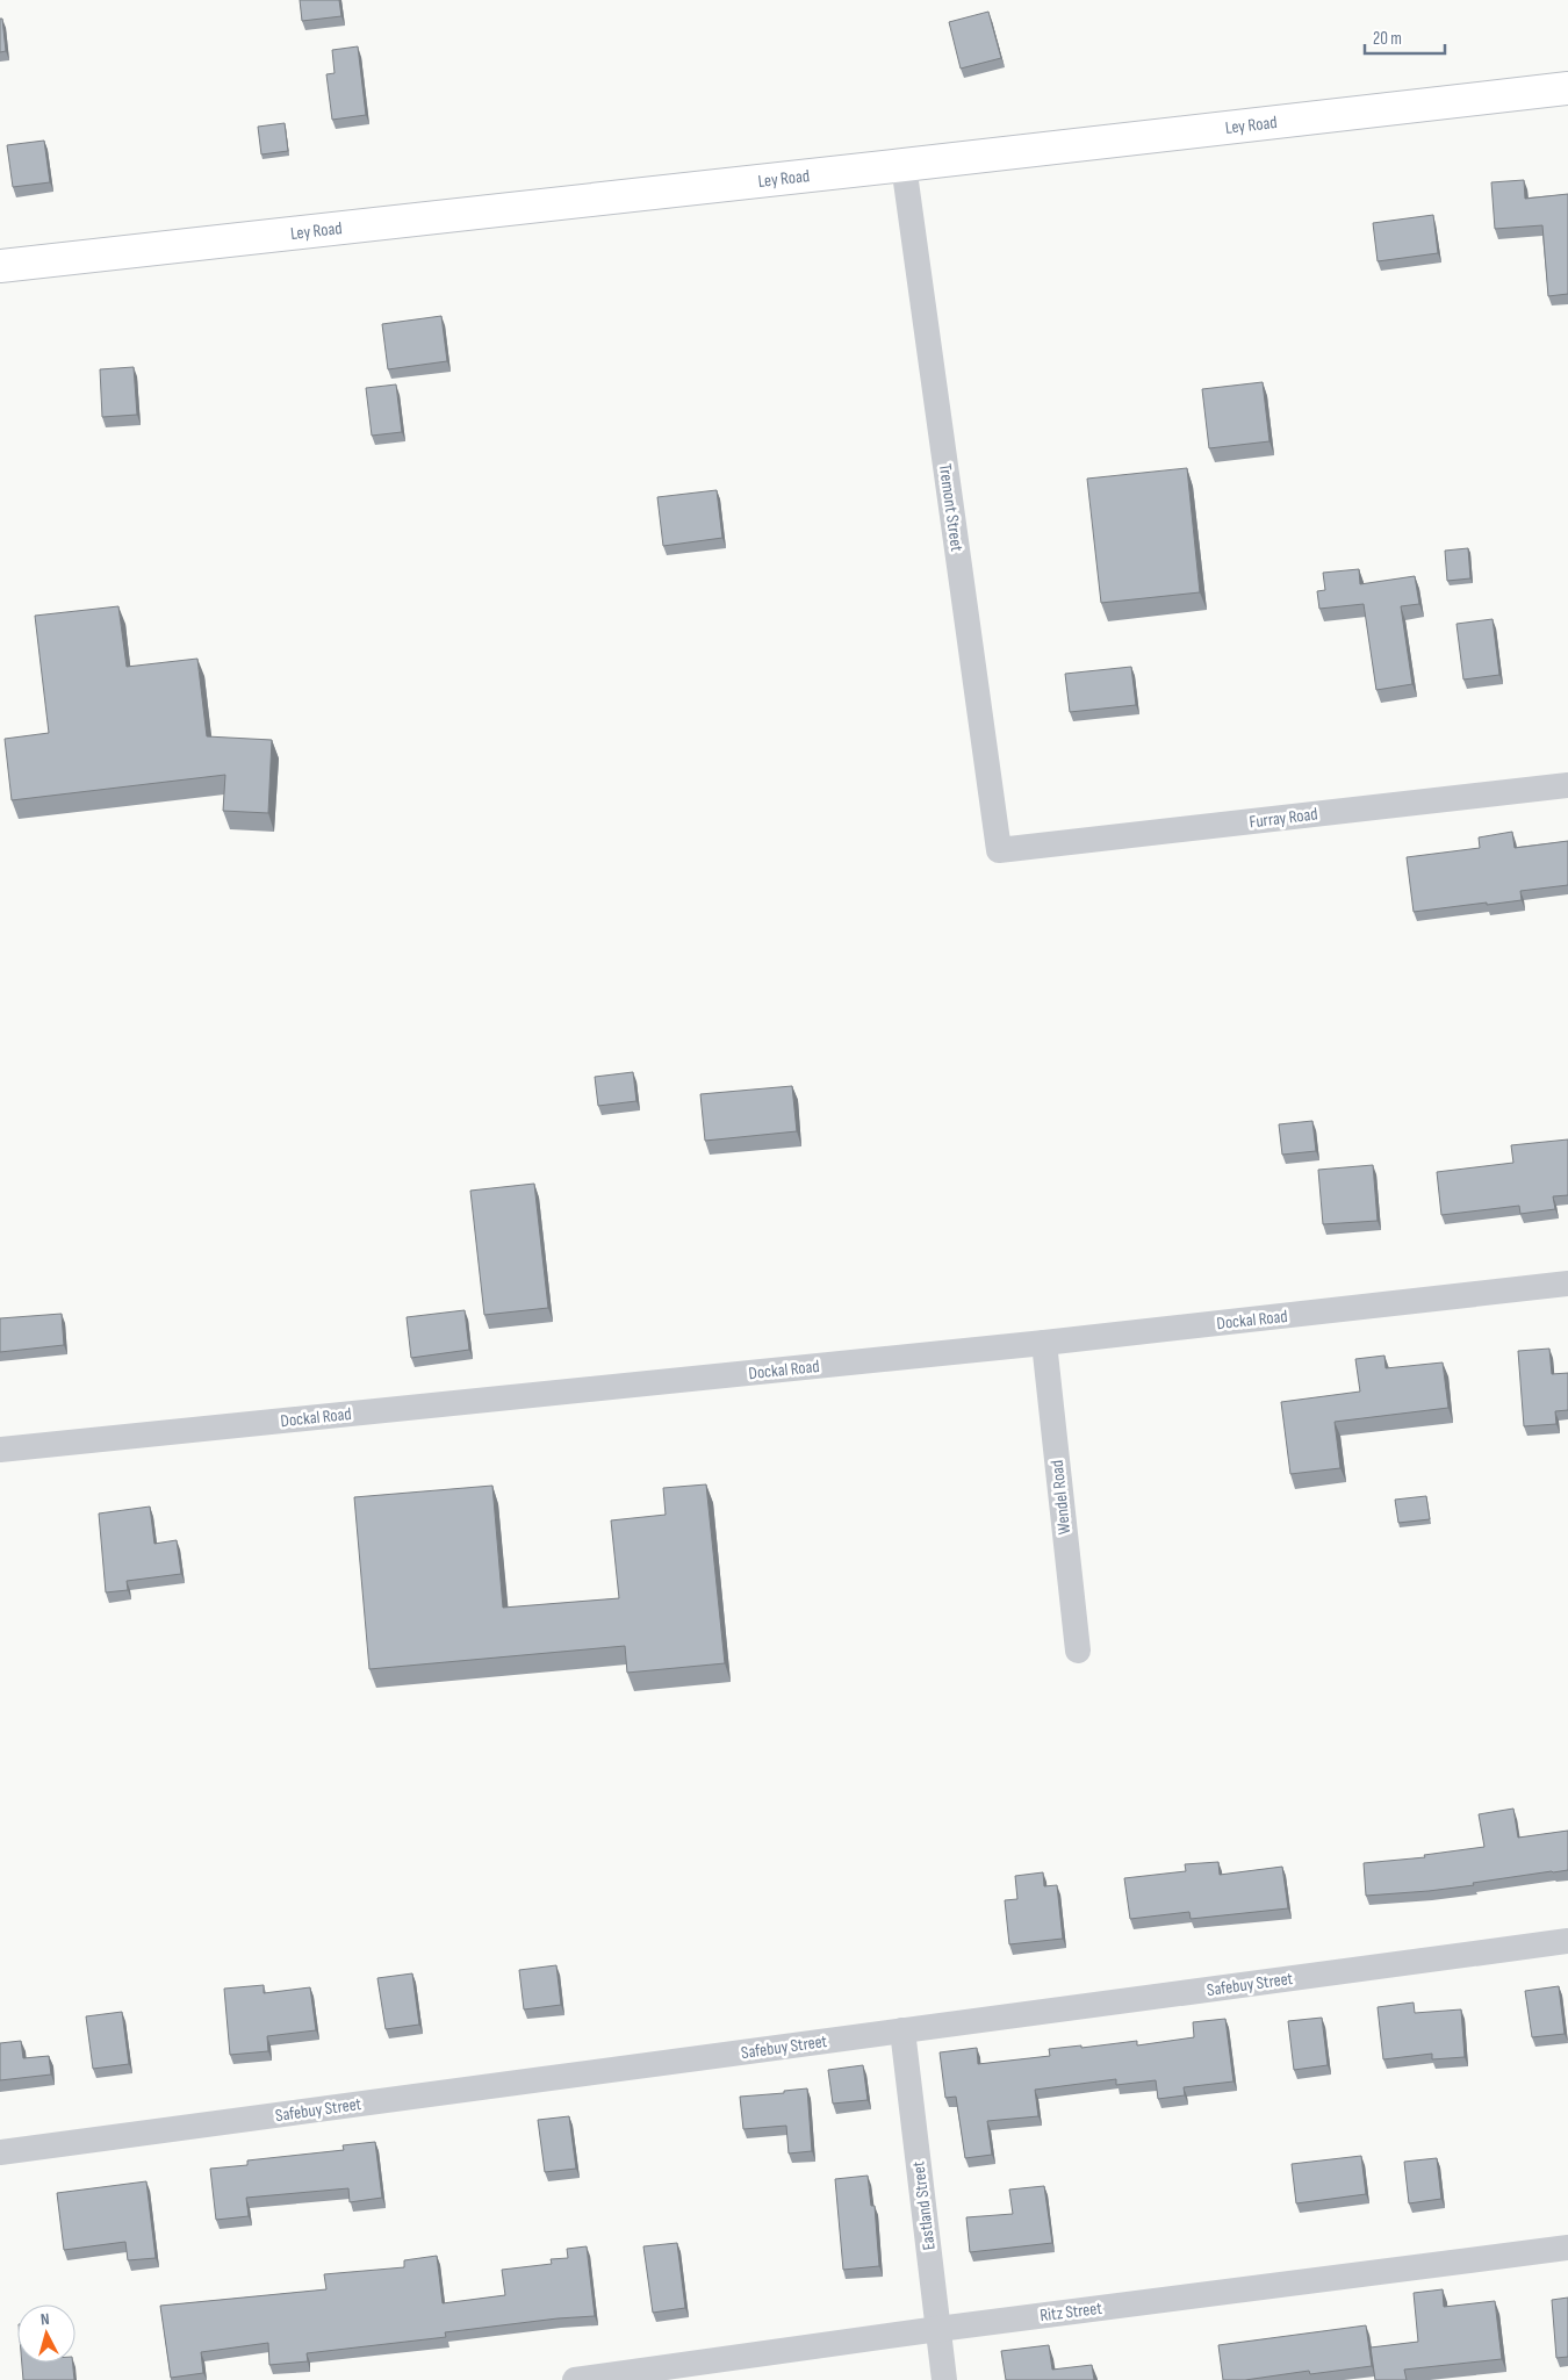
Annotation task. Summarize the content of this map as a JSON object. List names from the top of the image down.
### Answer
{
  "streets": {
    "main road": ["Ley Road"],
    "street": [
      "Tremont Street",
      "Furray Road",
      "Dockal Road",
      "Wendel Road",
      "Safebuy Street",
      "Eastland Street",
      "Ritz Street"
    ]
  },
  "crossings": [
    ["Ley Road", "Tremont Street"],
    ["Tremont Street", "Furray Road"],
    ["Dockal Road", "Wendel Road"],
    ["Safebuy Street", "Eastland Street"],
    ["Eastland Street", "Ritz Street"]
  ],
  "scale_bar": "20 m",
  "north": "top"
}
